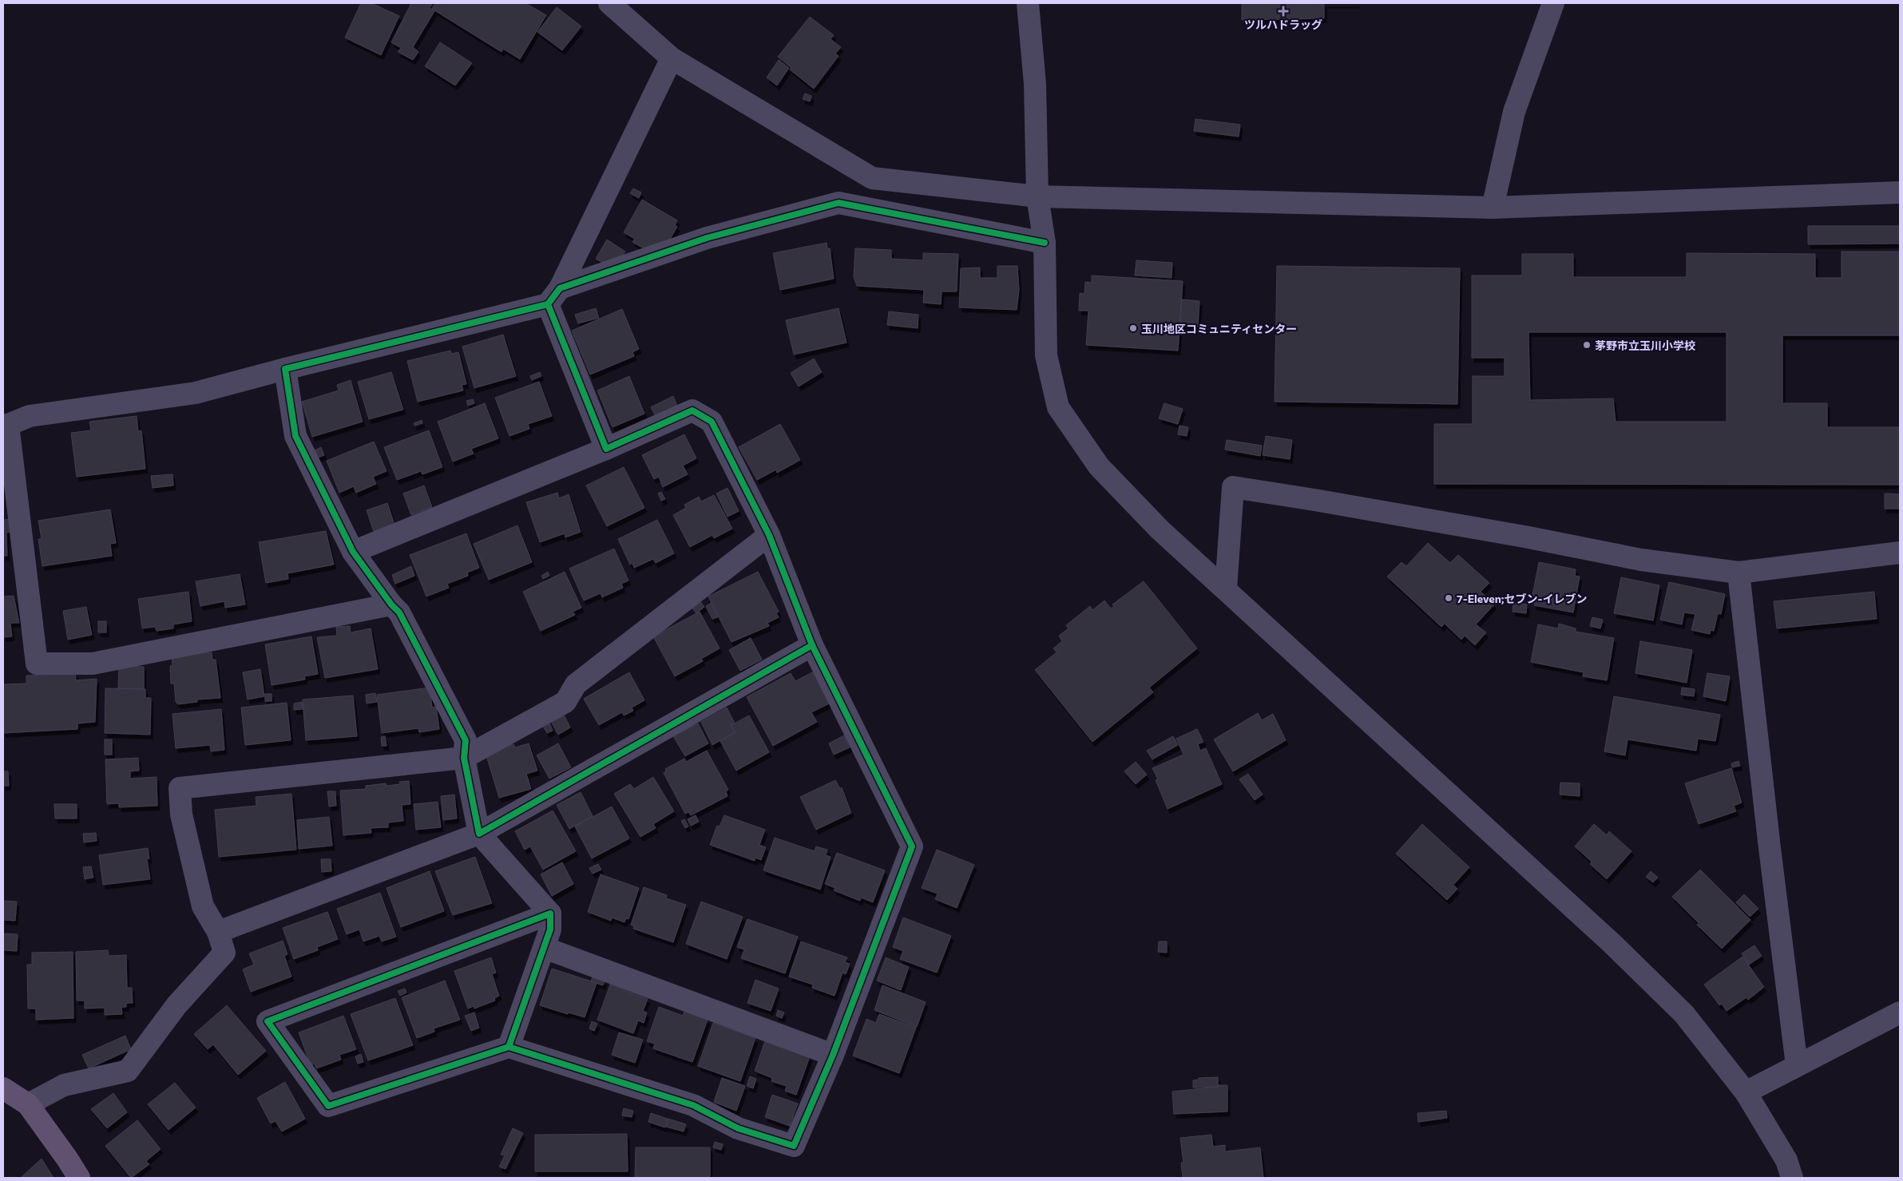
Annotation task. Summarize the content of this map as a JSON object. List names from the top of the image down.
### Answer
{
  "places": {
    "health": ["ツルハドラッグ"],
    "other": ["玉川地区コミュニティセンター", "茅野市立玉川小学校", "7-Eleven;セブン-イレブン"]
  }
}
